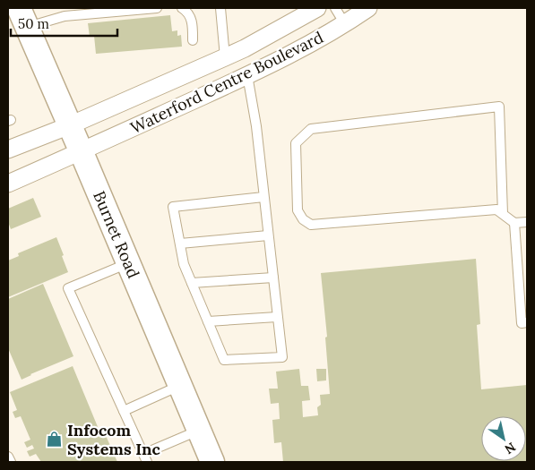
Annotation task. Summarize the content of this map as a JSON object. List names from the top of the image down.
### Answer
{
  "streets": {
    "main road": ["Burnet Road"],
    "street": ["Waterford Centre Boulevard"]
  },
  "crossings": [
    ["Waterford Centre Boulevard", "Burnet Road"]
  ],
  "places": {
    "shop": ["Infocom Systems Inc"]
  },
  "scale_bar": "50 m",
  "north": "bottom right"
}
